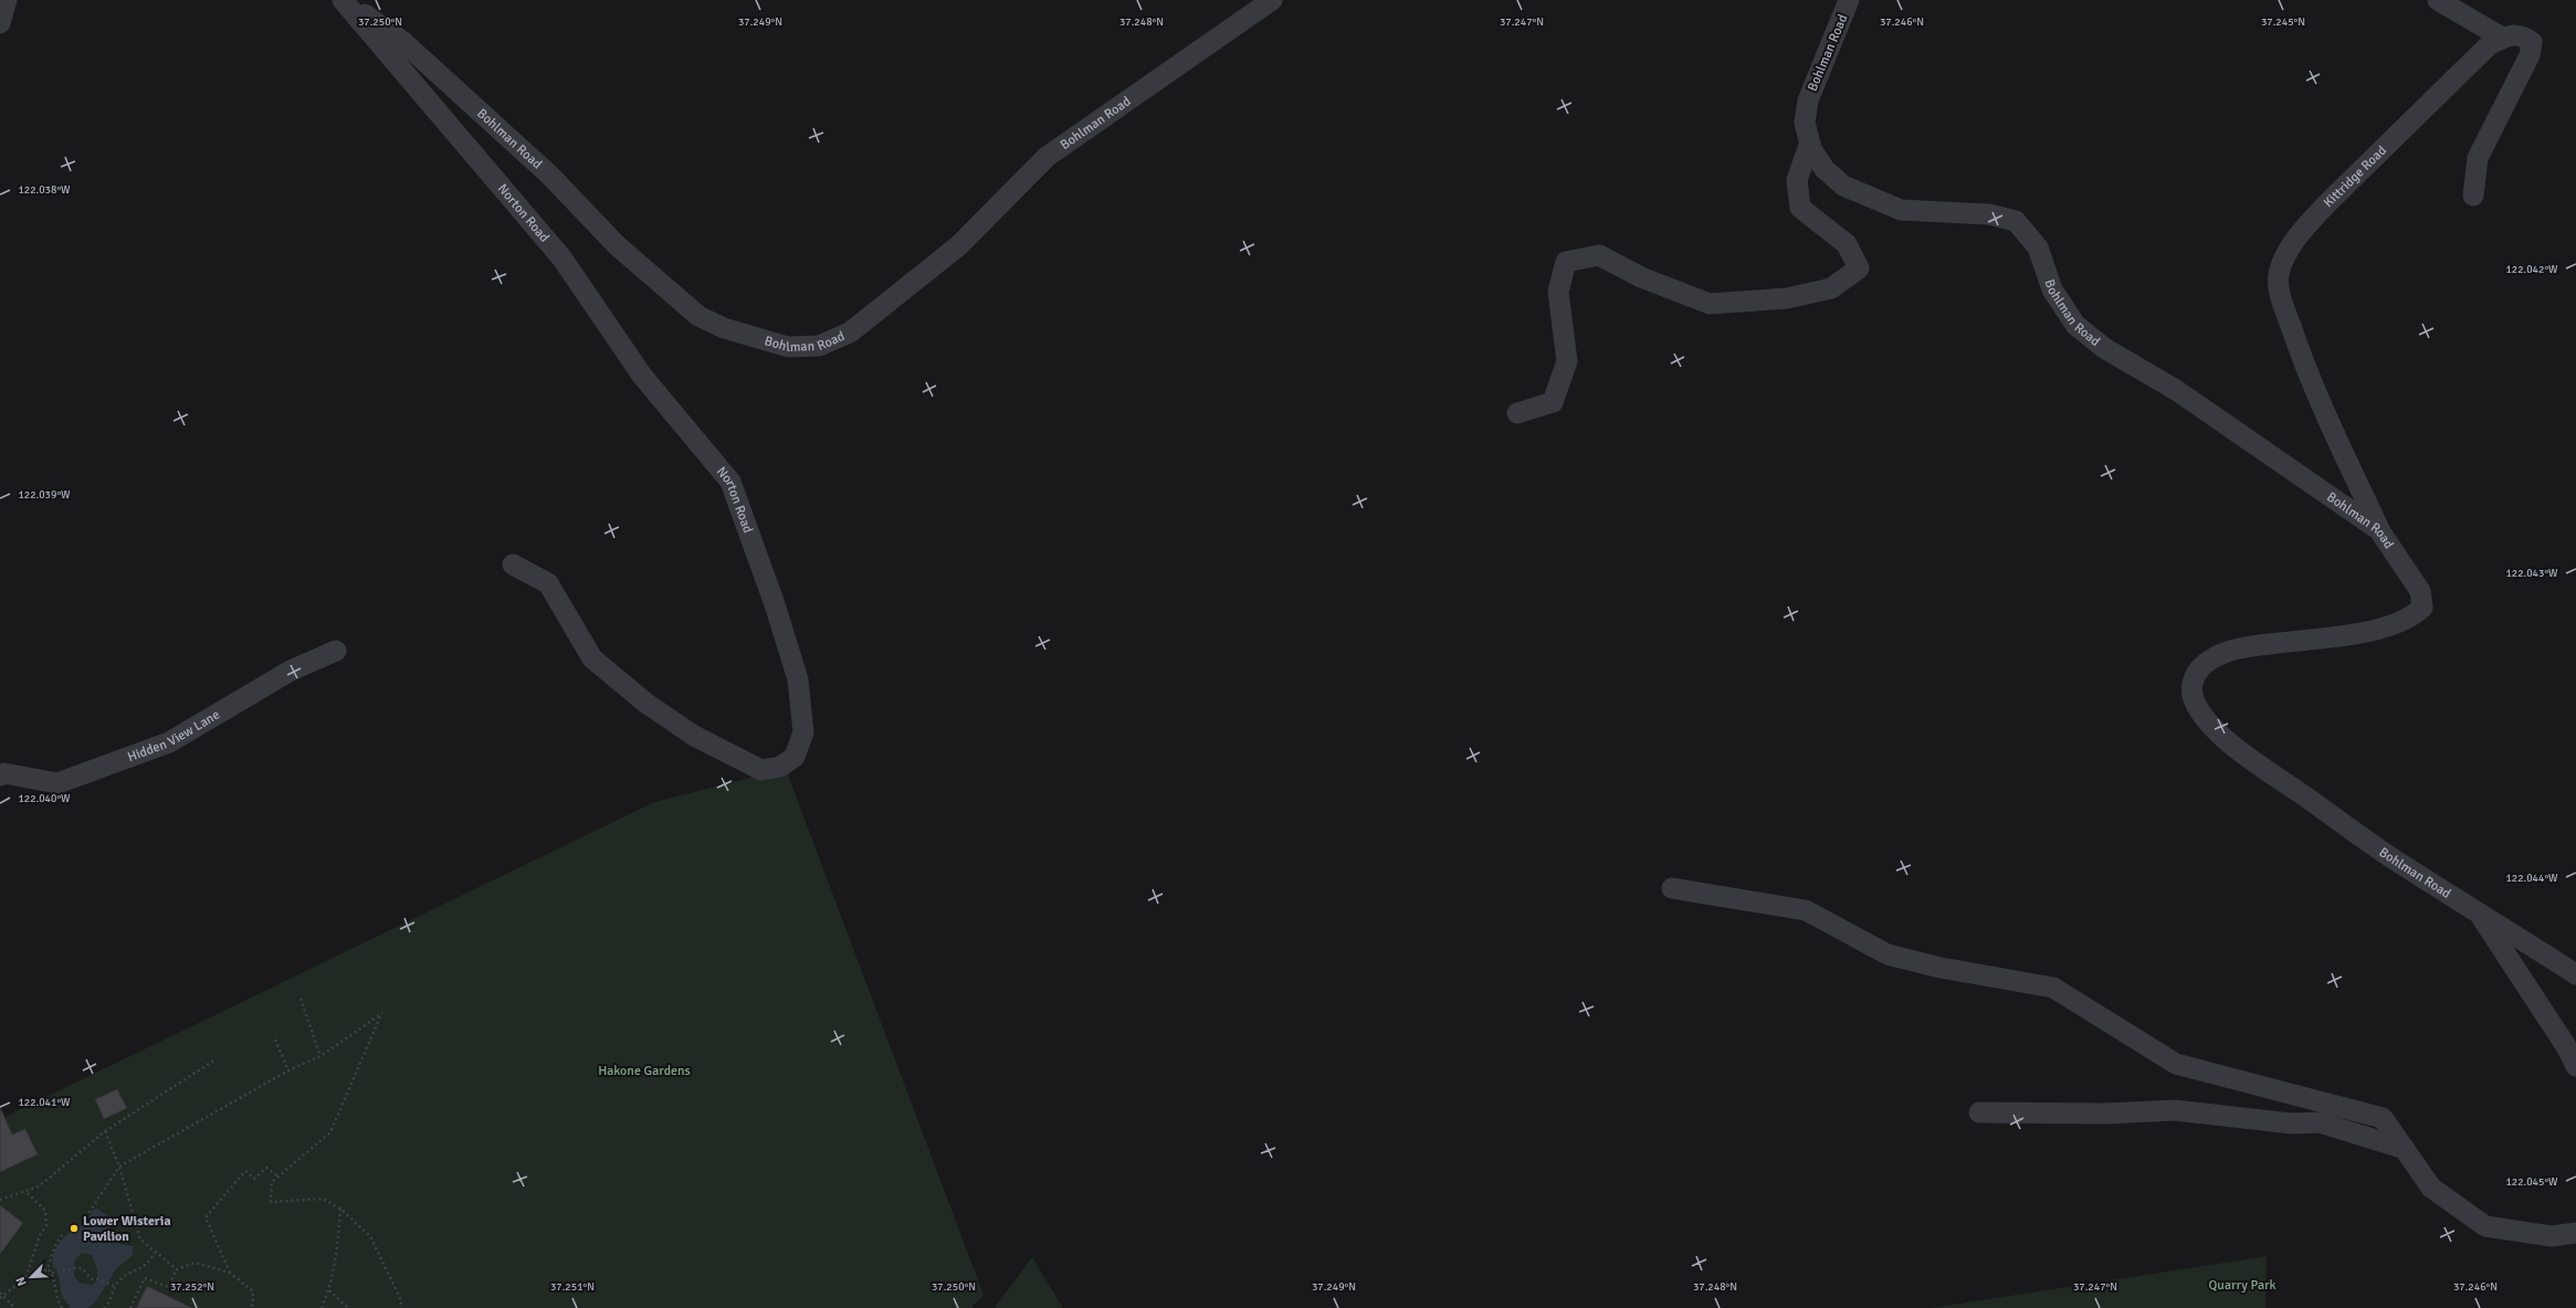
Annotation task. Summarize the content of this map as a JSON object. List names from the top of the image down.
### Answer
{
  "streets": {
    "street": [
      "Bohlman Road",
      "Kittridge Road",
      "Norton Road",
      "Hidden View Lane"
    ]
  },
  "crossings": [
    ["Bohlman Road", "Kittridge Road"],
    ["Bohlman Road", "Norton Road"]
  ],
  "parks": ["Hakone Gardens", "Quarry Park"],
  "places": ["Lower Wisteria Pavilion"],
  "north": "bottom left",
  "coordinates": [
    "37.250°N",
    "37.249°N",
    "37.248°N",
    "37.247°N",
    "37.246°N",
    "37.245°N",
    "122.038°W",
    "122.042°W",
    "122.039°W",
    "122.043°W",
    "122.040°W",
    "122.044°W",
    "122.041°W",
    "122.045°W",
    "37.252°N",
    "37.251°N"
  ]
}
